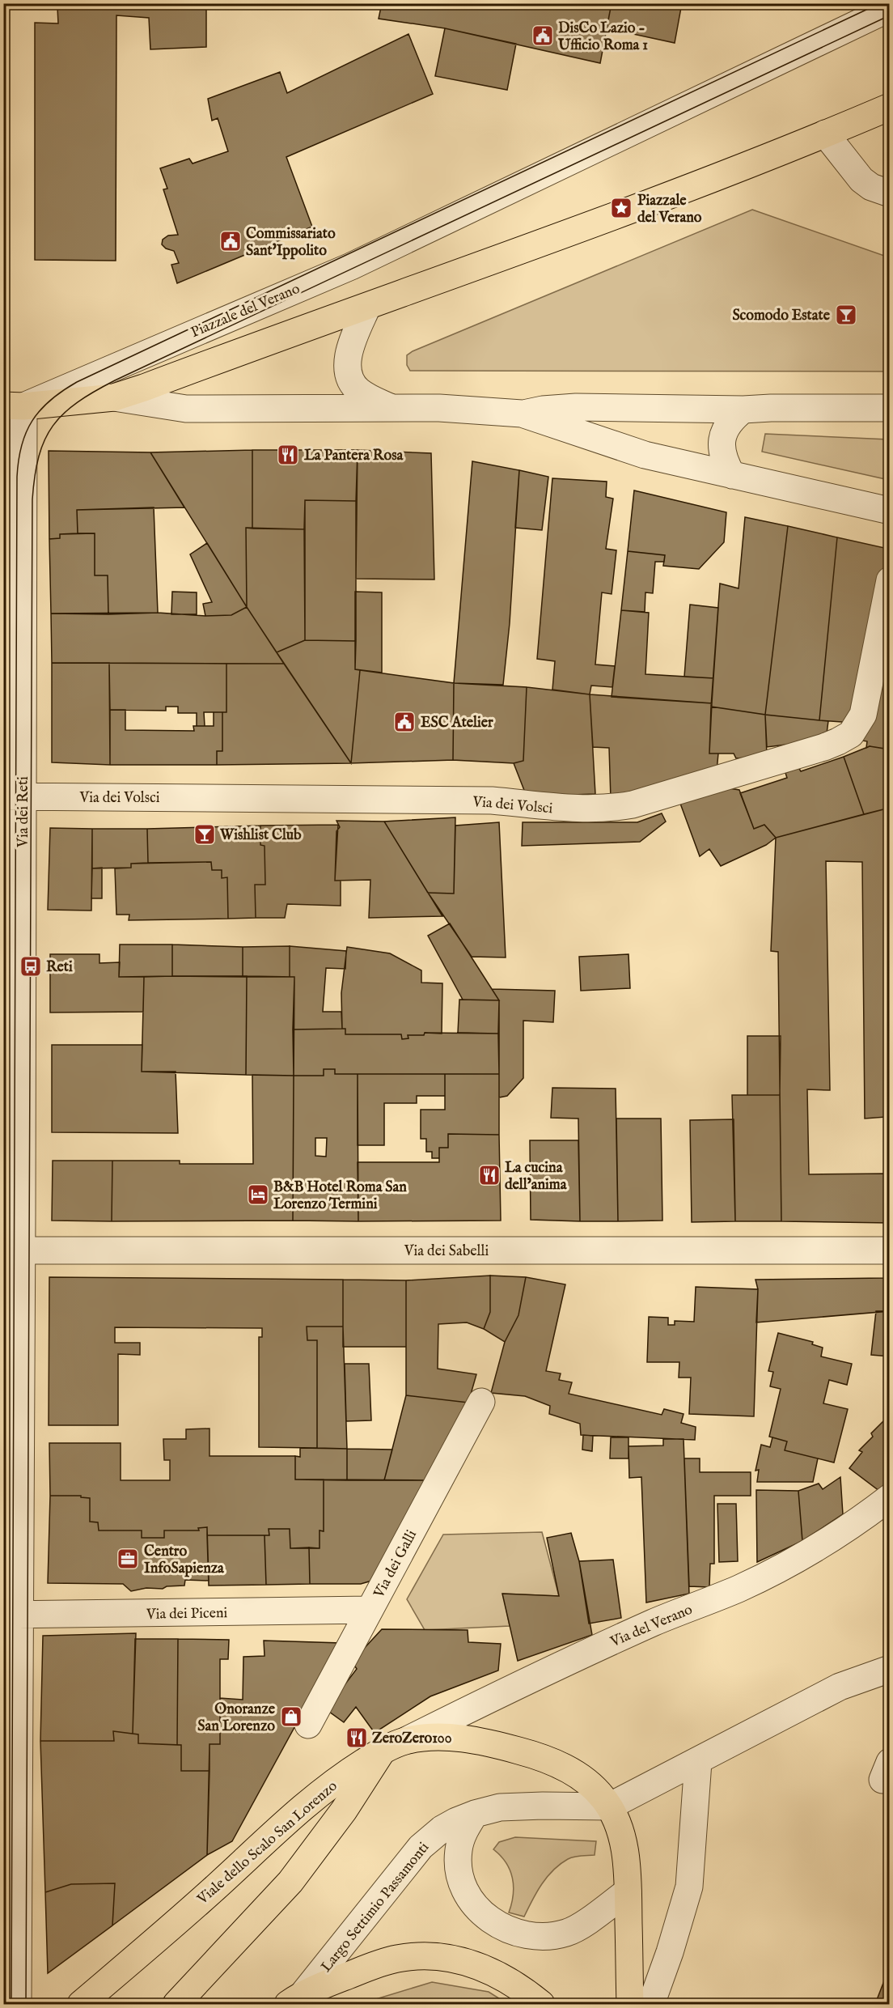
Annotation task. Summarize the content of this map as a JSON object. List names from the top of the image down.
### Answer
{
  "streets": {
    "main road": ["Viale dello Scalo San Lorenzo", "Largo Settimio Passamonti"],
    "street": [
      "Piazzale del Verano",
      "Via dei Volsci",
      "Via dei Reti",
      "Via dei Sabelli",
      "Via dei Galli",
      "Via dei Piceni",
      "Via del Verano"
    ]
  },
  "crossings": [
    ["Piazzale del Verano", "Via dei Reti"],
    ["Via dei Volsci", "Via dei Reti"],
    ["Via dei Reti", "Via dei Sabelli"],
    ["Via dei Reti", "Via dei Piceni"],
    ["Via dei Galli", "Via dei Piceni"],
    ["Via del Verano", "Viale dello Scalo San Lorenzo"],
    ["Viale dello Scalo San Lorenzo", "Largo Settimio Passamonti"]
  ],
  "places": {
    "public building": ["DisCo Lazio - Ufficio Roma 1", "Commissariato Sant'Ippolito", "ESC Atelier"],
    "place": ["Piazzale del Verano"],
    "bar": ["Scomodo Estate", "Wishlist Club"],
    "restaurant": ["La Pantera Rosa", "La cucina dell’anima", "ZeroZero100"],
    "bus stop": ["Reti"],
    "hotel": ["B&B Hotel Roma San Lorenzo Termini"],
    "office": ["Centro InfoSapienza"],
    "shop": ["Onoranze San Lorenzo"]
  }
}
